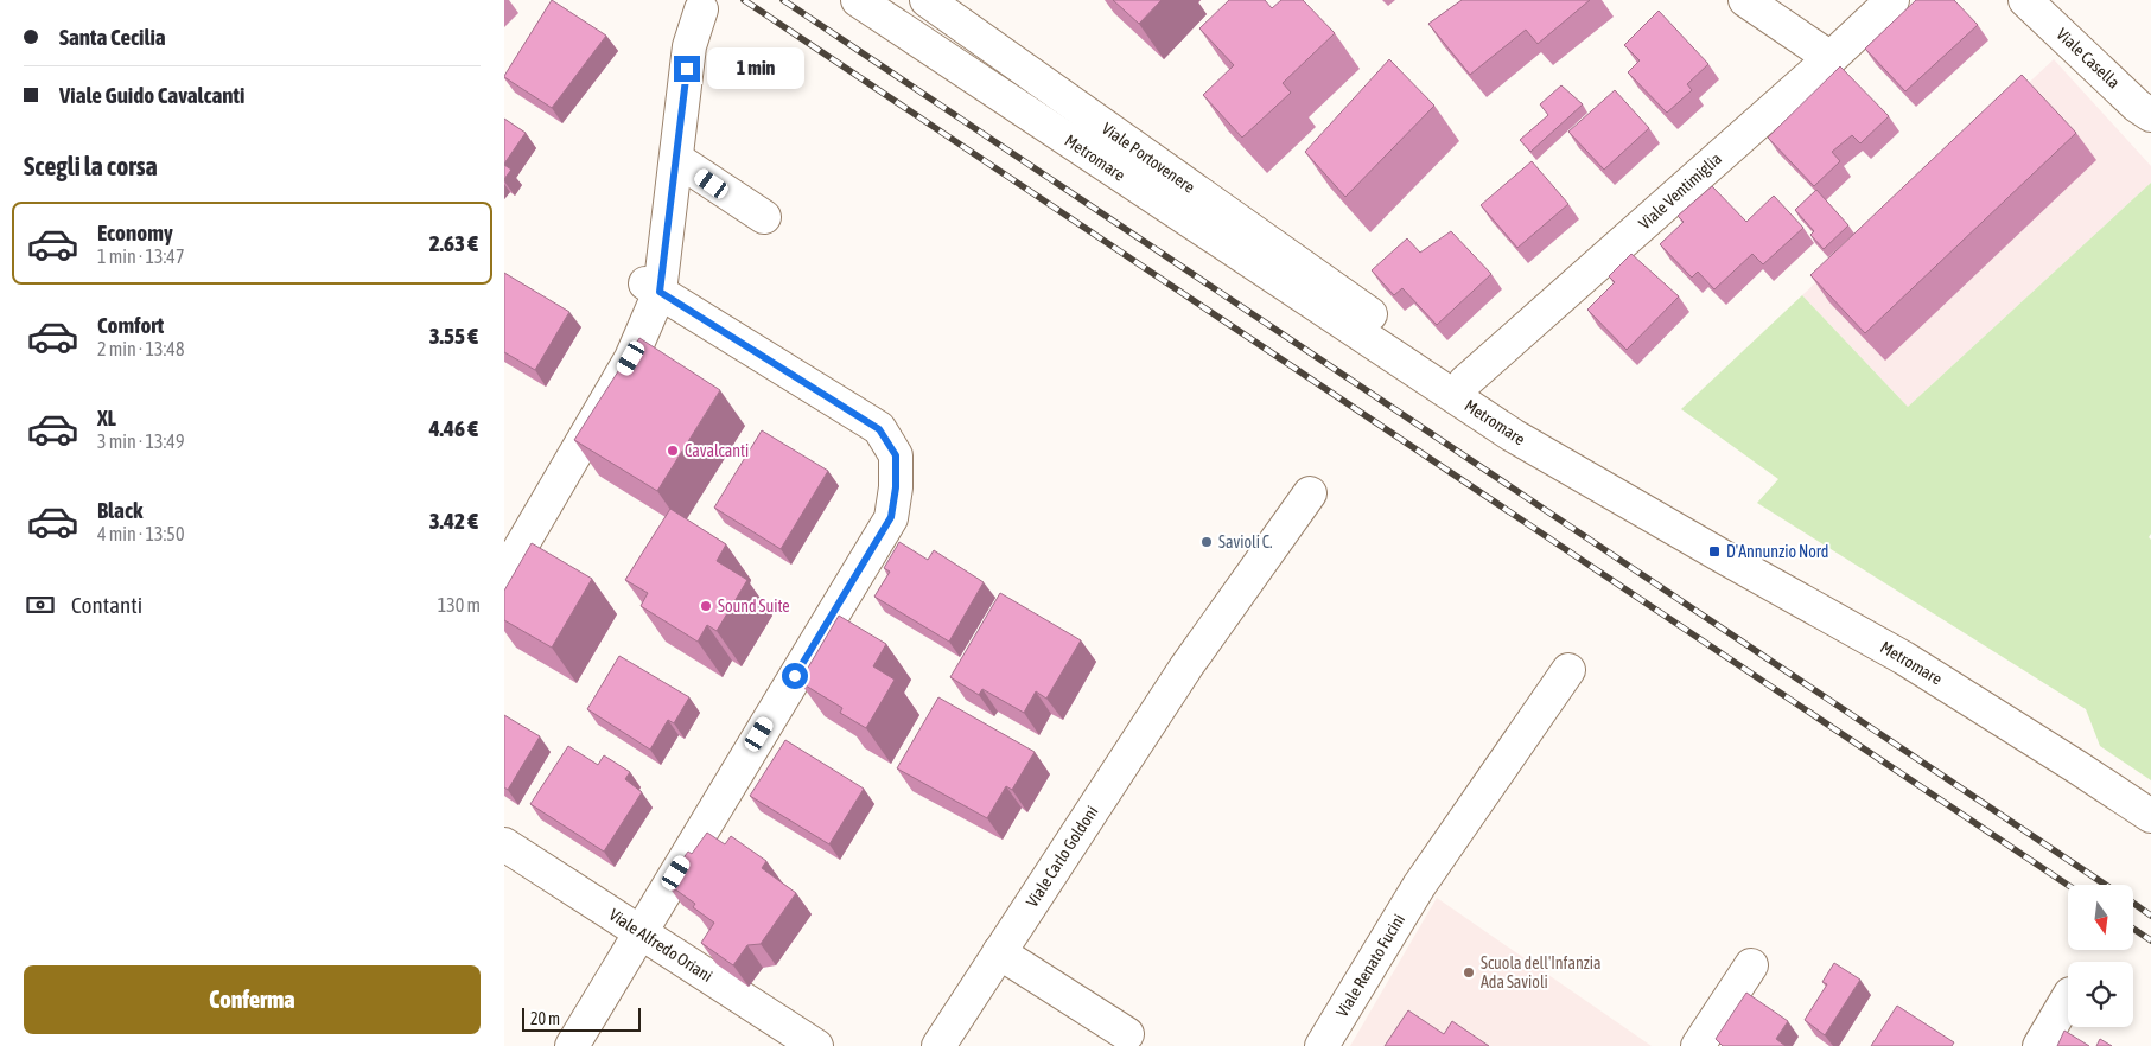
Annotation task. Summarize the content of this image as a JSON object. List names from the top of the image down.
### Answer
{
  "streets": {
    "street": [
      "Viale Casella",
      "Metromare",
      "Viale Portovenere",
      "Viale Ventimiglia",
      "Viale Carlo Goldoni",
      "Viale Alfredo Oriani",
      "Viale Renato Fucini"
    ]
  },
  "places": {
    "other": [
      "Cavalcanti",
      "Savioli C.",
      "Sound Suite",
      "Scuola dell'Infanzia Ada Savioli"
    ],
    "transit": ["D'Annunzio Nord"]
  },
  "scale_bar": "20 m",
  "north": "bottom",
  "page": {
    "banner": ["Santa Cecilia", "Viale Guido Cavalcanti"],
    "bubble": "1 min",
    "heading": "Scegli la corsa",
    "list": [
      {
        "name": "Economy",
        "note": "1 min · 13:47",
        "value": "2.63 €"
      },
      {
        "name": "Comfort",
        "note": "2 min · 13:48",
        "value": "3.55 €"
      },
      {
        "name": "XL",
        "note": "3 min · 13:49",
        "value": "4.46 €"
      },
      {
        "name": "Black",
        "note": "4 min · 13:50",
        "value": "3.42 €"
      }
    ],
    "pay": ["Contanti", "130 m"],
    "buttons": "Conferma",
    "scale": "20 m"
  }
}
